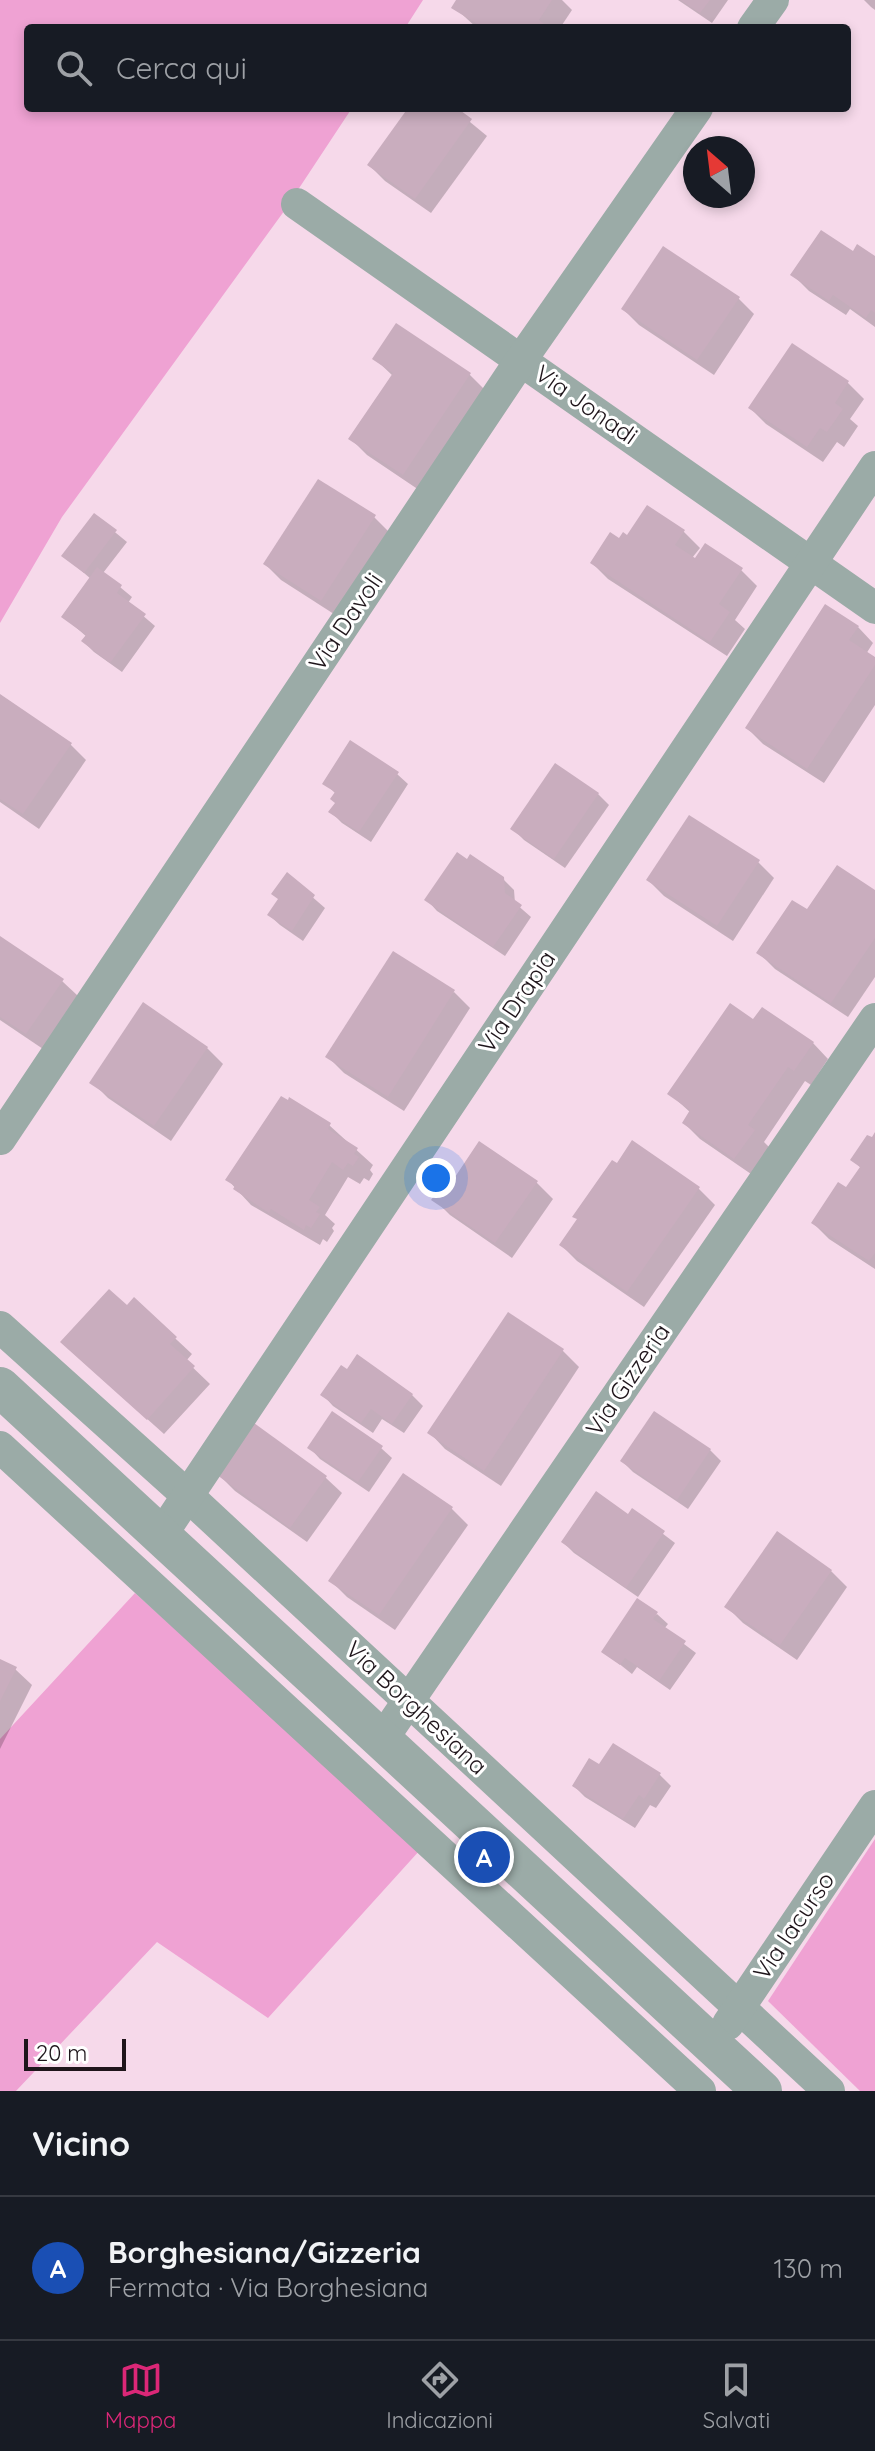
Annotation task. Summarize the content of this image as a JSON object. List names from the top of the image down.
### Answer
{
  "streets": {
    "street": [
      "Via Jonadi",
      "Via Davoli",
      "Via Drapia",
      "Via Gizzeria",
      "Via Borghesiana",
      "Via Iacurso"
    ]
  },
  "crossings": [
    ["Via Jonadi", "Via Davoli"],
    ["Via Jonadi", "Via Drapia"],
    ["Via Drapia", "Via Borghesiana"],
    ["Via Gizzeria", "Via Borghesiana"],
    ["Via Borghesiana", "Via Iacurso"]
  ],
  "scale_bar": "20 m",
  "north": "top left",
  "page": {
    "search": "Cerca qui",
    "pins": "A",
    "scale": "20 m",
    "heading": "Vicino",
    "list": [
      {
        "mark": "A",
        "name": "Borghesiana/Gizzeria",
        "note": "Fermata · Via Borghesiana",
        "value": "130 m"
      }
    ],
    "nav": ["Mappa", "Indicazioni", "Salvati"]
  }
}
